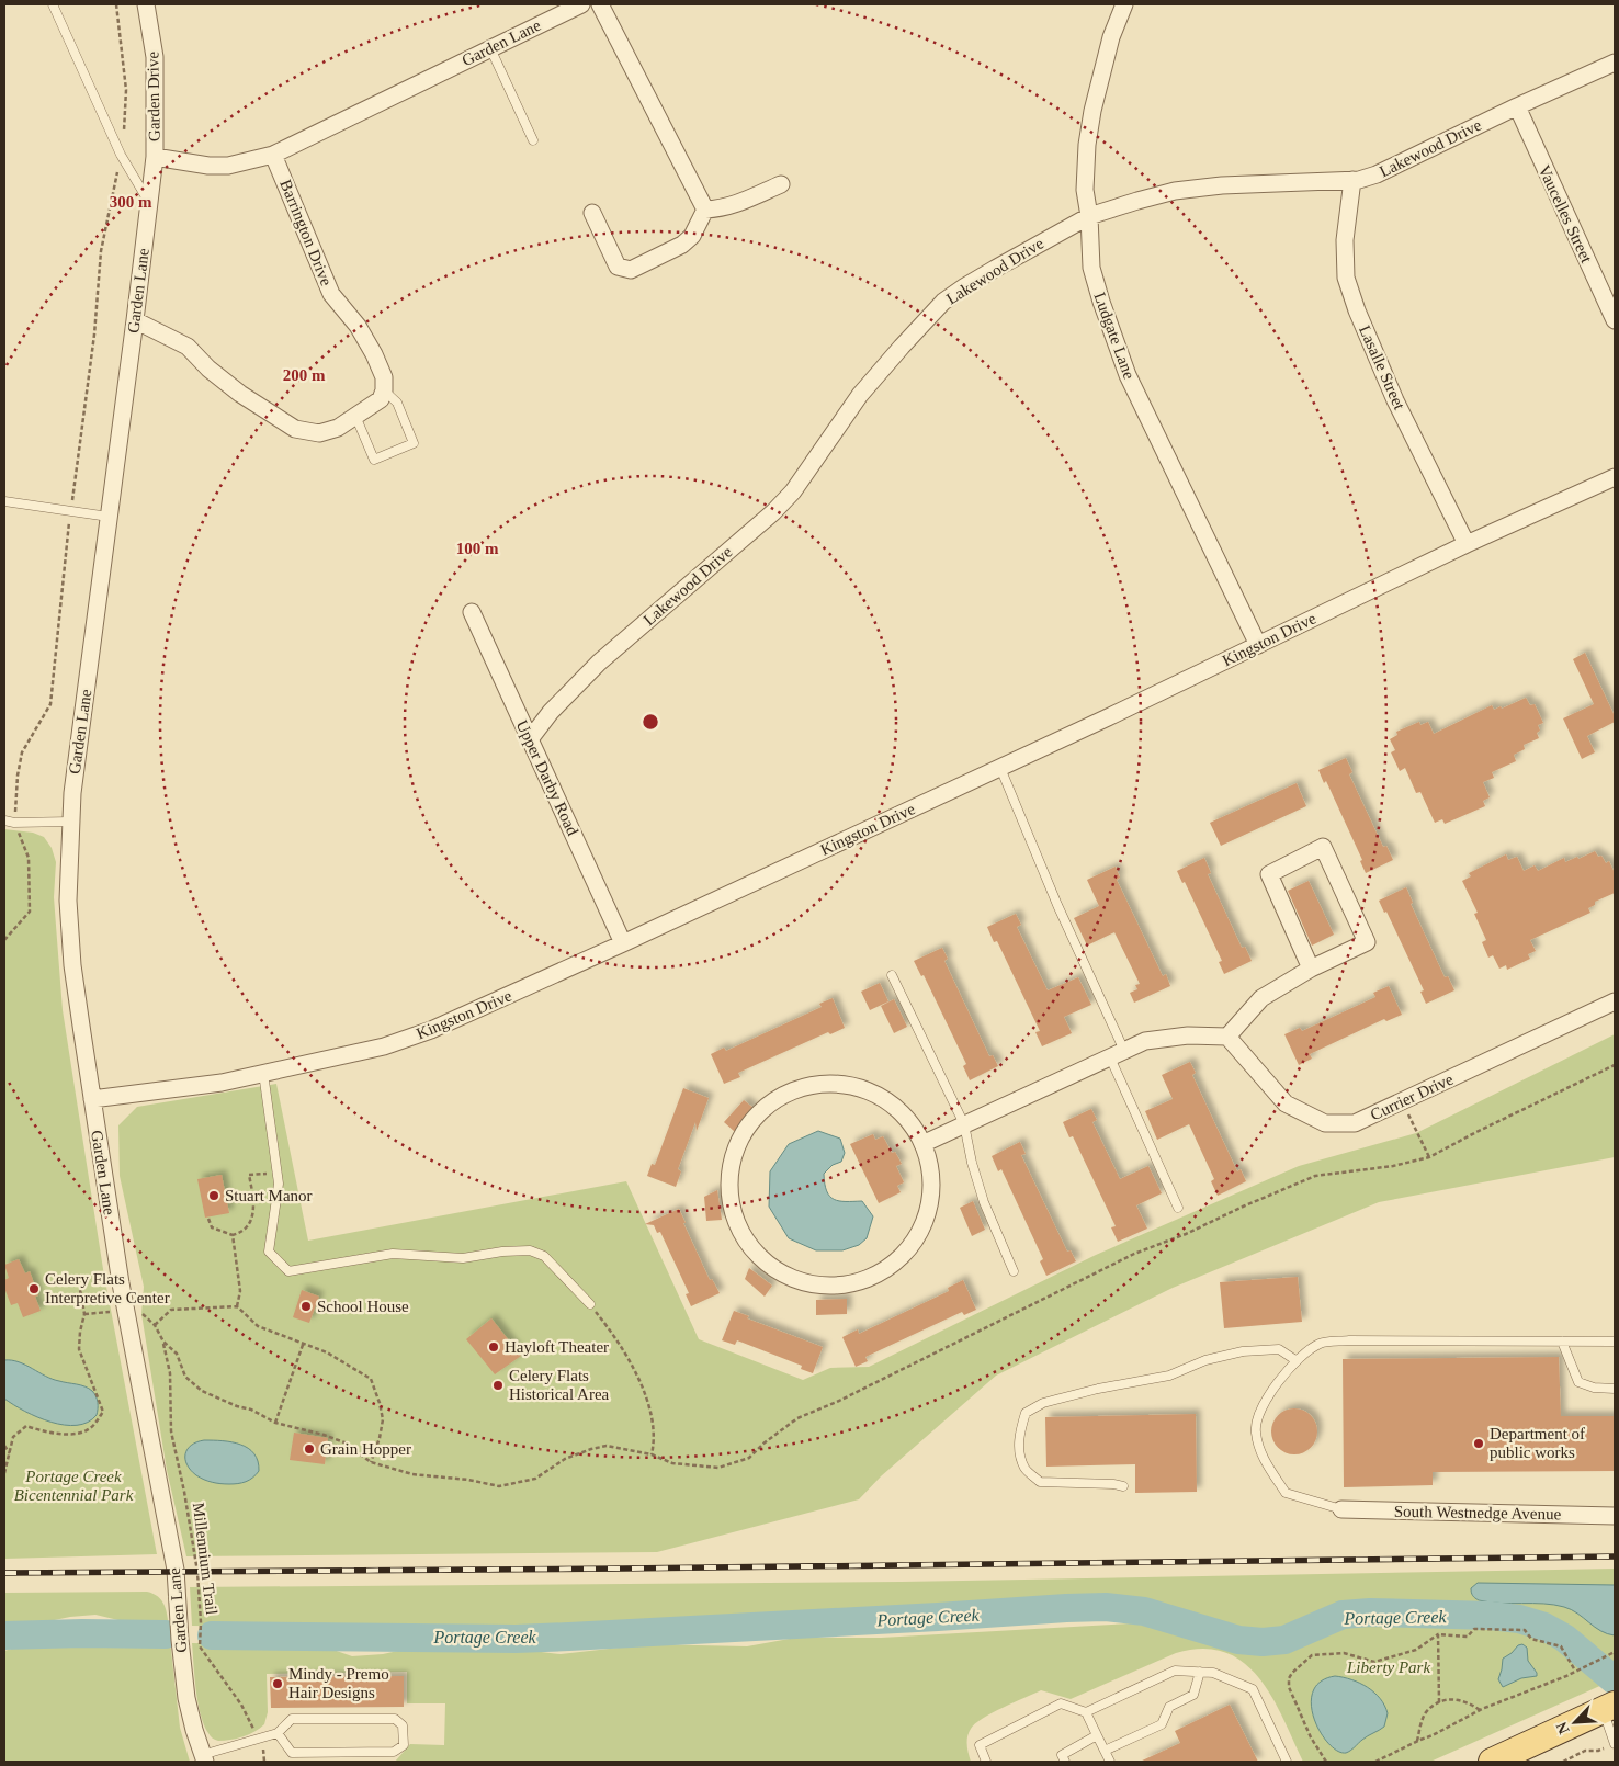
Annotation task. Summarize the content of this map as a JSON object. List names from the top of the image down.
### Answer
{
  "streets": {
    "street": [
      "Garden Lane",
      "Garden Drive",
      "Lakewood Drive",
      "Vaucelles Street",
      "Barrington Drive",
      "Ludgate Lane",
      "Lasalle Street",
      "Kingston Drive",
      "Upper Darby Road",
      "Currier Drive",
      "South Westnedge Avenue"
    ],
    "path": ["Millennium Trail"]
  },
  "crossings": [
    ["Garden Lane", "Garden Drive"],
    ["Garden Lane", "Barrington Drive"],
    ["Garden Lane", "Kingston Drive"],
    ["Lakewood Drive", "Vaucelles Street"],
    ["Lakewood Drive", "Ludgate Lane"],
    ["Lakewood Drive", "Lasalle Street"],
    ["Lakewood Drive", "Upper Darby Road"],
    ["Ludgate Lane", "Kingston Drive"],
    ["Lasalle Street", "Kingston Drive"],
    ["Kingston Drive", "Upper Darby Road"]
  ],
  "water": ["Portage Creek"],
  "parks": ["Portage Creek Bicentennial Park", "Liberty Park"],
  "places": [
    "Stuart Manor",
    "Celery Flats Interpretive Center",
    "School House",
    "Hayloft Theater",
    "Celery Flats Historical Area",
    "Department of public works",
    "Grain Hopper",
    "Mindy - Premo Hair Designs"
  ],
  "north": "bottom left",
  "rings": ["300 m", "200 m", "100 m"]
}
